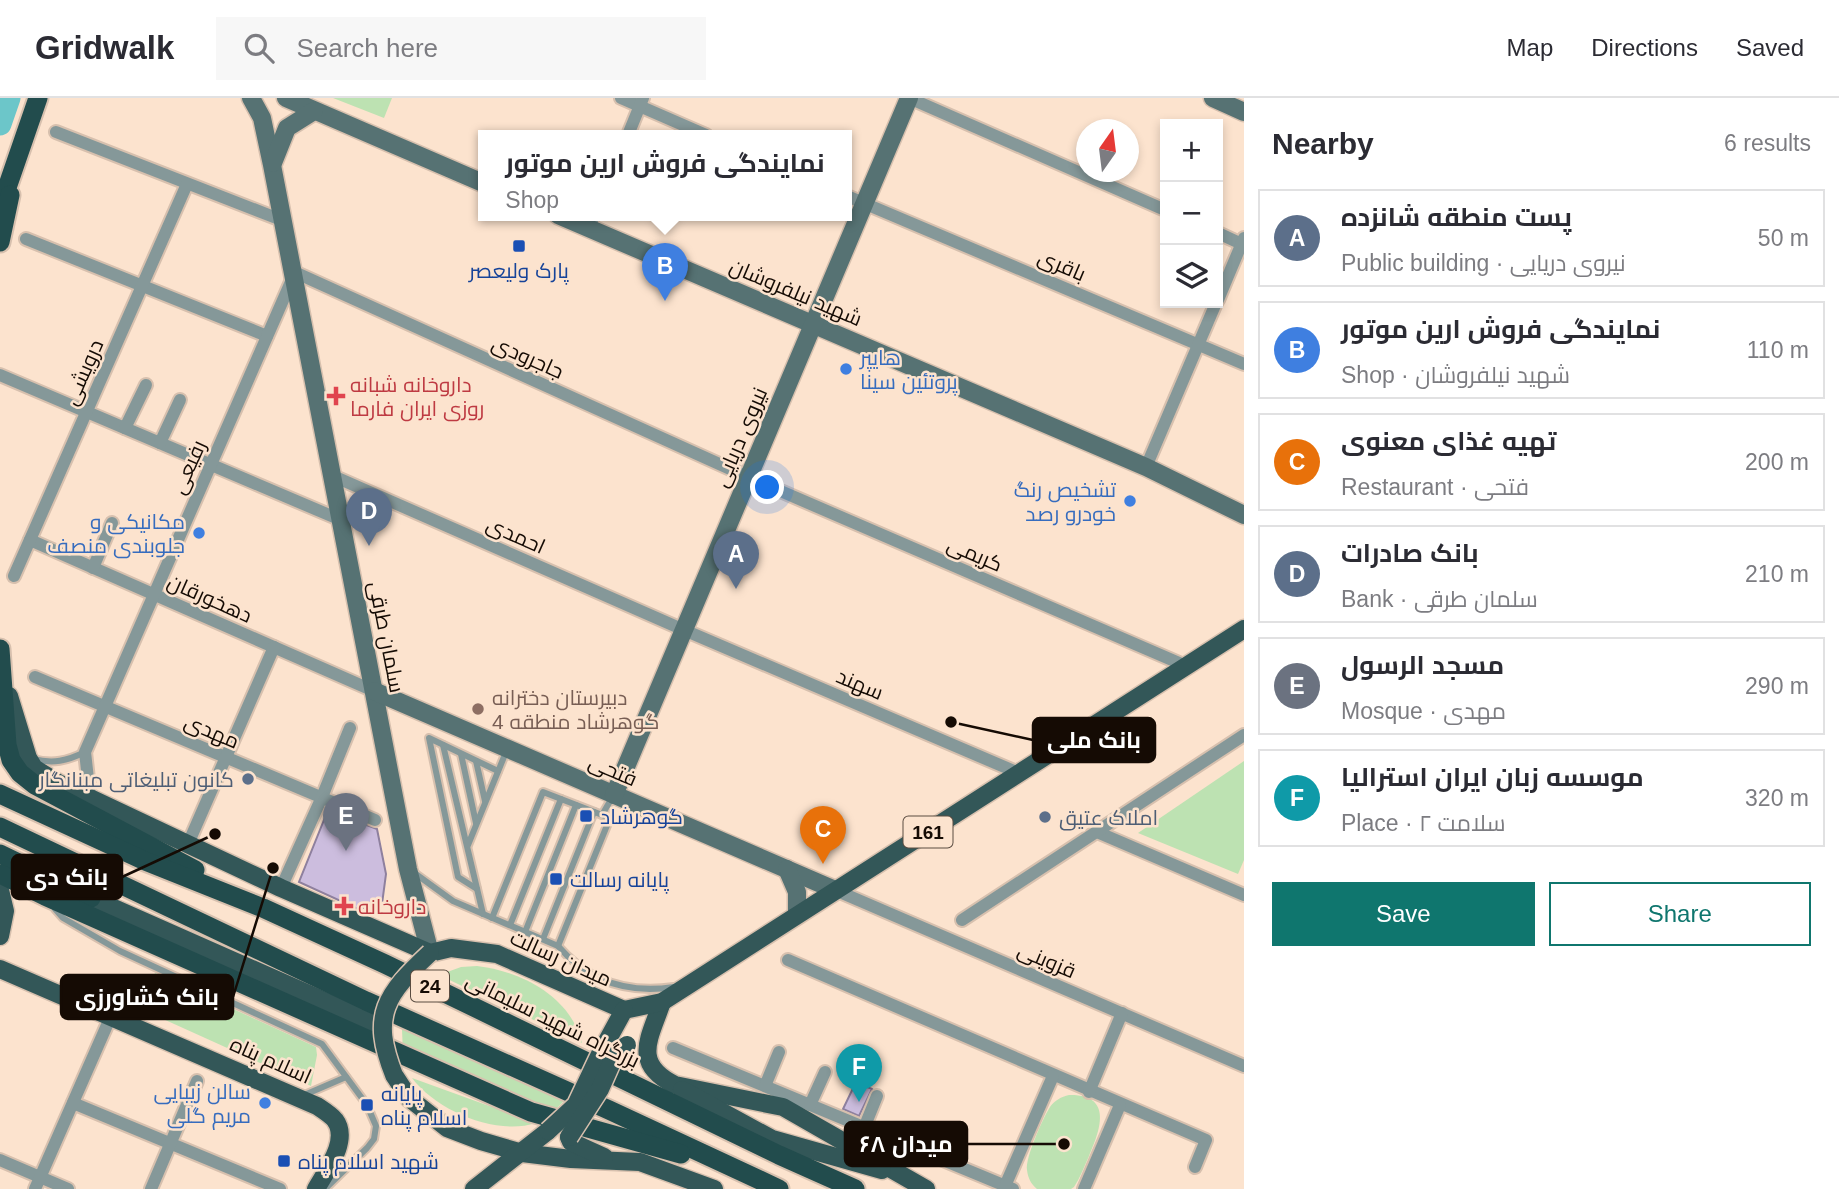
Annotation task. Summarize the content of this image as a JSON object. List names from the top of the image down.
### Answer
{
  "streets": {
    "highway": ["24", "بزرگراه شهید سلیمانی"],
    "main road": [
      "شهید نیلفروشان",
      "نیروی دریایی",
      "سلمان طرقی",
      "فتحی",
      "161",
      "میدان رسالت",
      "اسلام پناه"
    ],
    "street": [
      "باقری",
      "جاجرودی",
      "درویشی",
      "رفیعی",
      "احمدی",
      "کریمی",
      "دهخورقان",
      "سهند",
      "مهدی",
      "قزوینی"
    ]
  },
  "crossings": [
    ["باقری", "نیروی دریایی"],
    ["شهید نیلفروشان", "نیروی دریایی"],
    ["جاجرودی", "نیروی دریایی"],
    ["جاجرودی", "رفیعی"],
    ["جاجرودی", "کریمی"],
    ["جاجرودی", "سلمان طرقی"],
    ["درویشی", "دهخورقان"],
    ["نیروی دریایی", "احمدی"],
    ["نیروی دریایی", "کریمی"],
    ["نیروی دریایی", "سهند"],
    ["نیروی دریایی", "فتحی"],
    ["رفیعی", "دهخورقان"],
    ["رفیعی", "سلمان طرقی"],
    ["رفیعی", "مهدی"],
    ["احمدی", "سلمان طرقی"],
    ["احمدی", "سهند"],
    ["کریمی", "161"],
    ["دهخورقان", "سلمان طرقی"],
    ["دهخورقان", "فتحی"],
    ["سلمان طرقی", "فتحی"],
    ["سلمان طرقی", "161"],
    ["سلمان طرقی", "میدان رسالت"],
    ["سهند", "161"],
    ["فتحی", "161"],
    ["فتحی", "قزوینی"],
    ["161", "میدان رسالت"],
    ["161", "قزوینی"]
  ],
  "places": {
    "transit": [
      "پارک ولیعصر",
      "گوهرشاد",
      "پایانه رسالت",
      "پایانه اسلام پناه",
      "شهید اسلام پناه"
    ],
    "other": [
      "هایپر پروتئین سینا",
      "تشخیص رنگ خودرو رصد",
      "مکانیکی و جلوبندی منصف",
      "دبیرستان دخترانه گوهرشاد منطقه 4",
      "بانک ملی",
      "کانون تبلیغاتی مبنانگار",
      "املاک عتیق",
      "بانک دی",
      "بانک کشاورزی",
      "سالن زیبایی مریم گلی",
      "میدان ۶۸"
    ],
    "health": ["داروخانه شبانه روزی ایران فارما", "داروخانه"]
  },
  "north": "top",
  "page": {
    "header": "Gridwalk",
    "search": "Search here",
    "nav": ["Map", "Directions", "Saved"],
    "heading": ["Nearby", "6 results"],
    "map_buttons": ["+", "−"],
    "popup": ["نمایندگی فروش ارین موتور", "Shop"],
    "list": [
      {
        "mark": "A",
        "name": "پست منطقه شانزده",
        "note": "Public building · نیروی دریایی",
        "value": "50 m"
      },
      {
        "mark": "B",
        "name": "نمایندگی فروش ارین موتور",
        "note": "Shop · شهید نیلفروشان",
        "value": "110 m"
      },
      {
        "mark": "C",
        "name": "تهیه غذای معنوی",
        "note": "Restaurant · فتحی",
        "value": "200 m"
      },
      {
        "mark": "D",
        "name": "بانک صادرات",
        "note": "Bank · سلمان طرقی",
        "value": "210 m"
      },
      {
        "mark": "E",
        "name": "مسجد الرسول",
        "note": "Mosque · مهدی",
        "value": "290 m"
      },
      {
        "mark": "F",
        "name": "موسسه زبان ایران استرالیا",
        "note": "Place · سلامت ۲",
        "value": "320 m"
      }
    ],
    "pins": [
      "B",
      "D",
      "A",
      "E",
      "C",
      "F"
    ],
    "buttons": ["Save", "Share"]
  }
}
